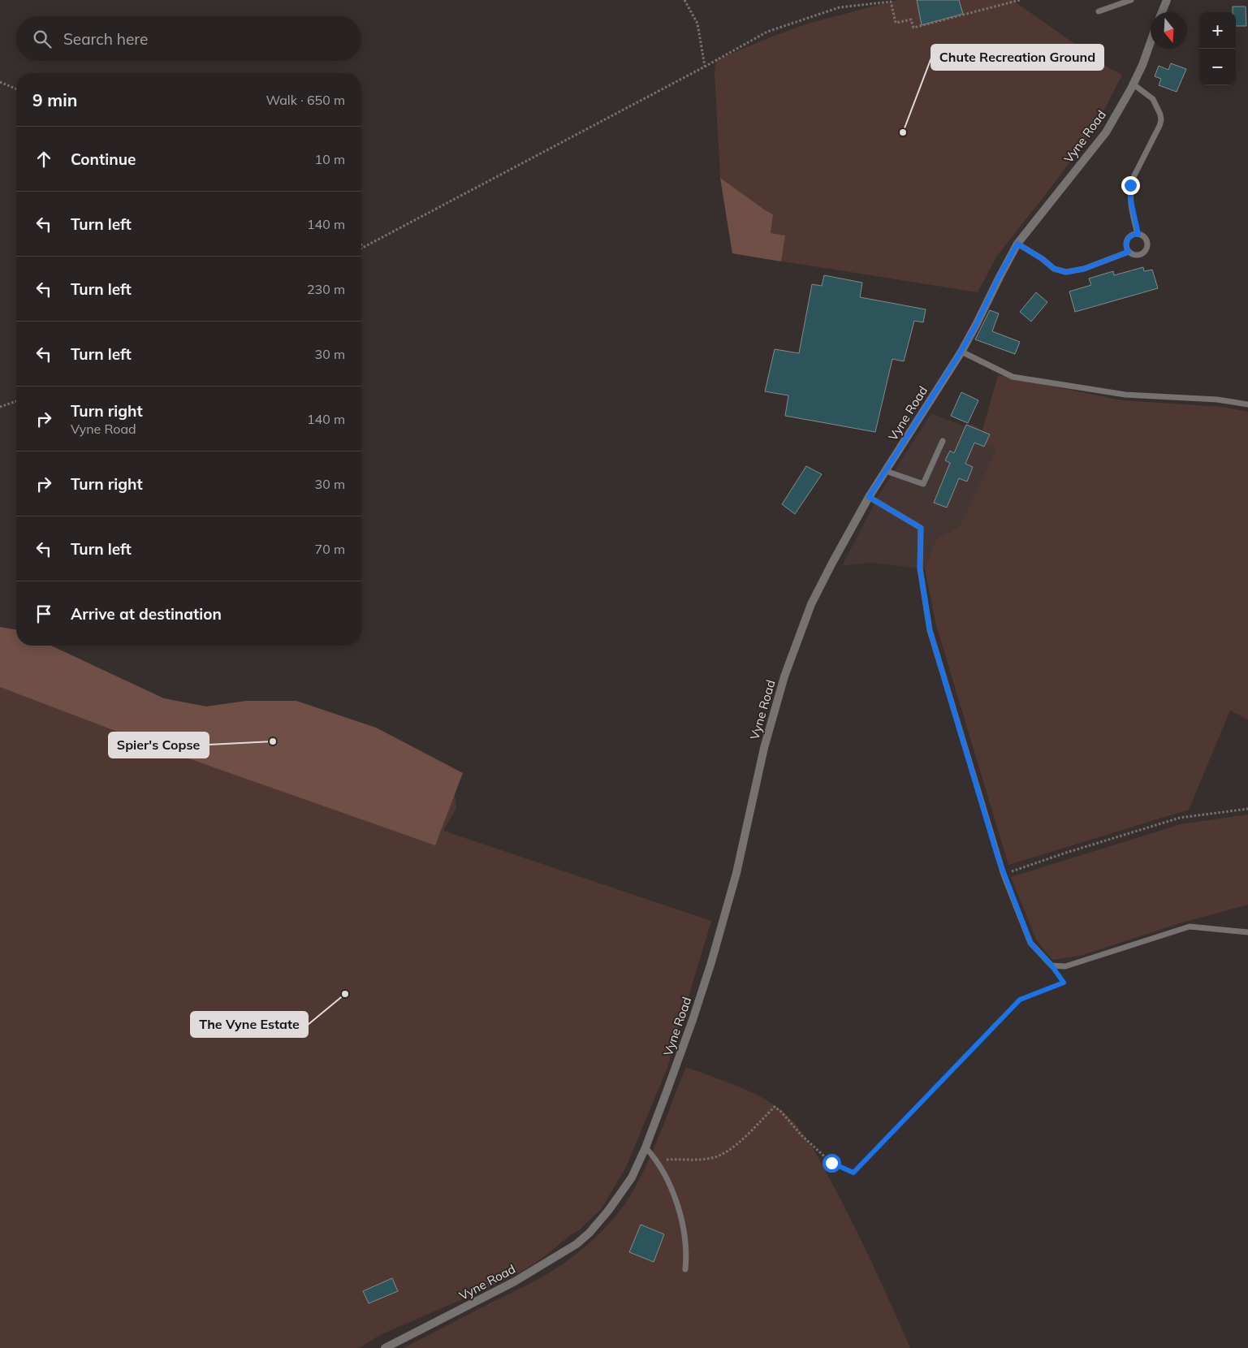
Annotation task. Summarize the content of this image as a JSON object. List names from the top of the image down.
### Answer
{
  "streets": {
    "street": ["Vyne Road"]
  },
  "places": ["Chute Recreation Ground", "Spier's Copse", "The Vyne Estate"],
  "north": "bottom",
  "page": {
    "map_buttons": ["+", "−"],
    "search": "Search here",
    "heading": ["9 min", "Walk · 650 m"],
    "list": [
      ["Continue", "10 m"],
      ["Turn left", "140 m"],
      ["Turn left", "230 m"],
      ["Turn left", "30 m"],
      ["Turn right", "Vyne Road", "140 m"],
      ["Turn right", "30 m"],
      ["Turn left", "70 m"],
      "Arrive at destination"
    ]
  }
}
